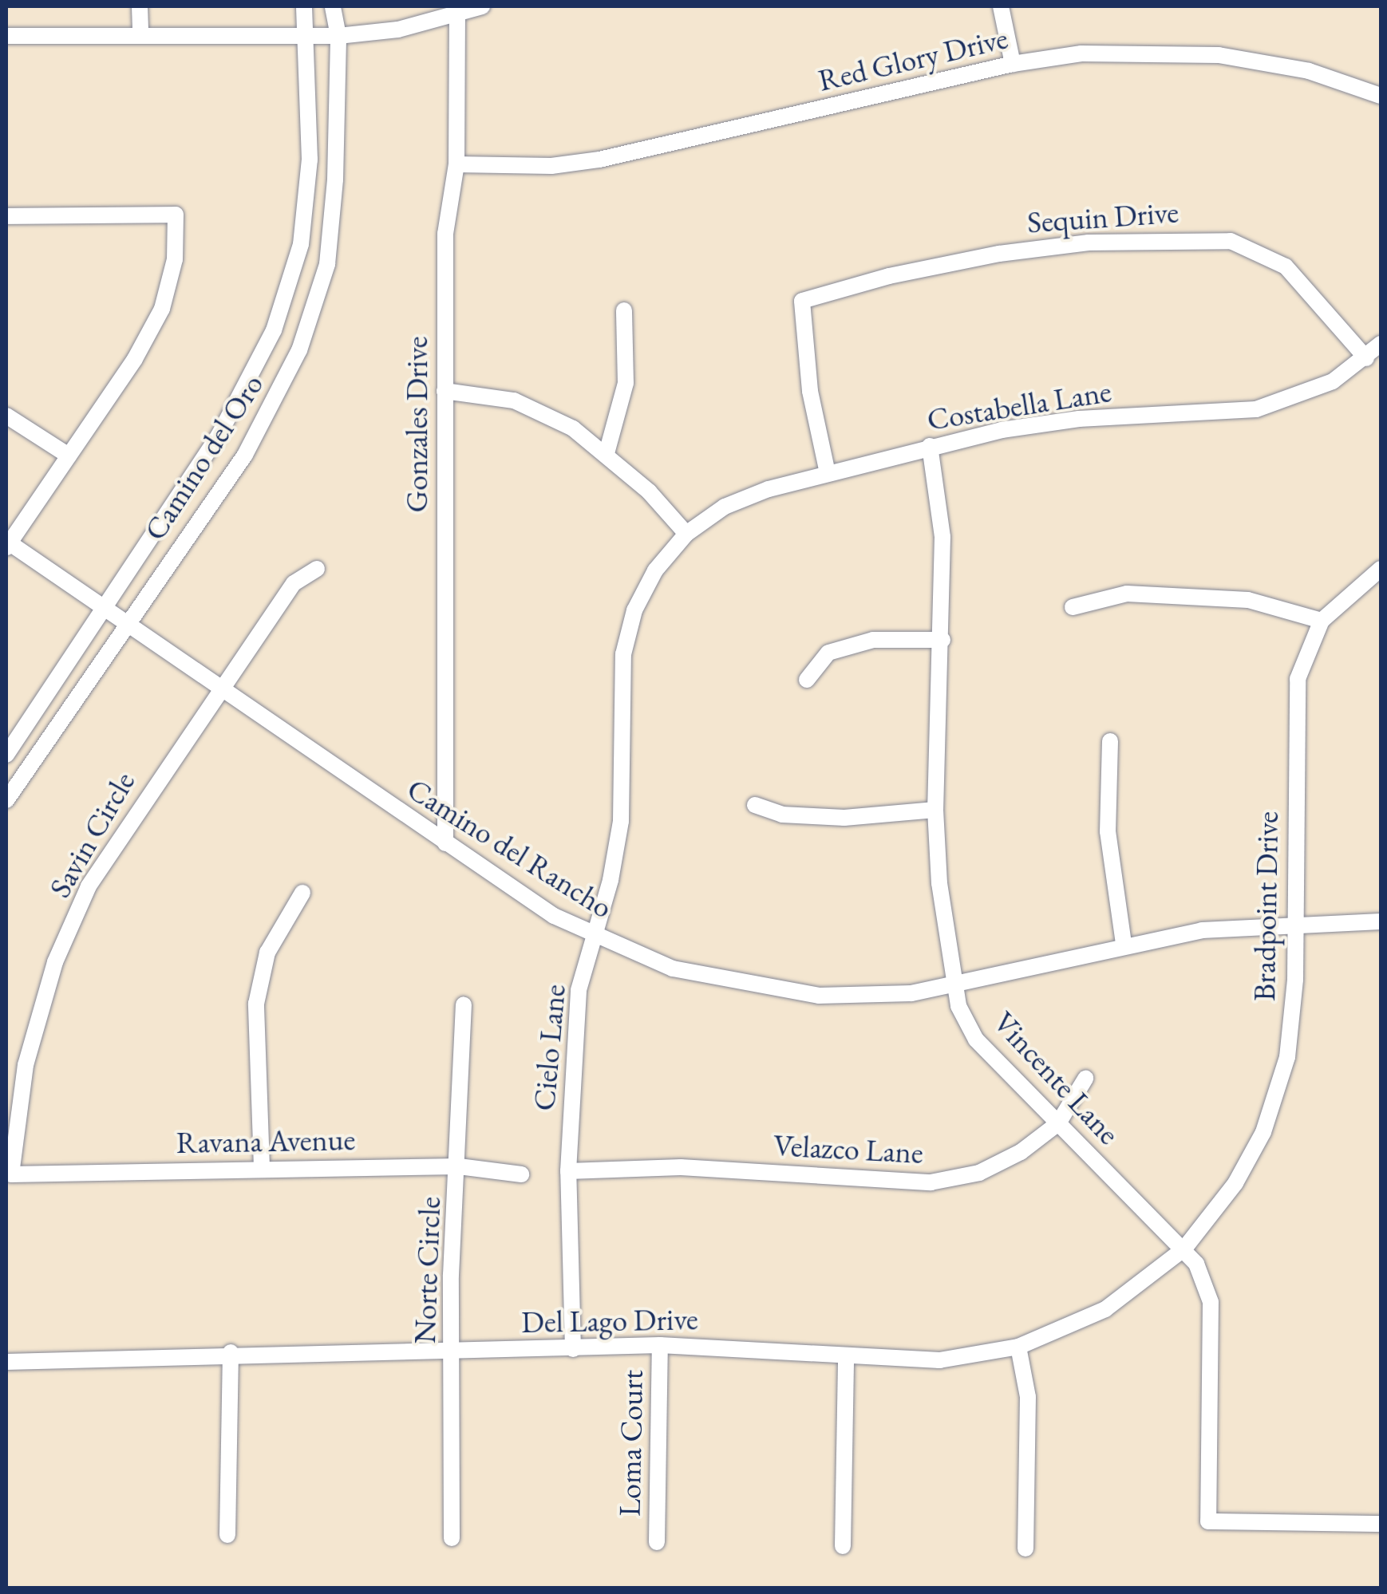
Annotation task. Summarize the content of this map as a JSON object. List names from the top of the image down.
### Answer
{
  "streets": {
    "street": [
      "Red Glory Drive",
      "Sequin Drive",
      "Costabella Lane",
      "Gonzales Drive",
      "Camino del Oro",
      "Savin Circle",
      "Camino del Rancho",
      "Bradpoint Drive",
      "Cielo Lane",
      "Vincente Lane",
      "Ravana Avenue",
      "Velazco Lane",
      "Norte Circle",
      "Del Lago Drive",
      "Loma Court"
    ]
  },
  "crossings": [
    ["Red Glory Drive", "Gonzales Drive"],
    ["Sequin Drive", "Costabella Lane"],
    ["Costabella Lane", "Cielo Lane"],
    ["Costabella Lane", "Vincente Lane"],
    ["Gonzales Drive", "Camino del Rancho"],
    ["Camino del Oro", "Camino del Rancho"],
    ["Savin Circle", "Camino del Rancho"],
    ["Savin Circle", "Ravana Avenue"],
    ["Camino del Rancho", "Bradpoint Drive"],
    ["Camino del Rancho", "Cielo Lane"],
    ["Camino del Rancho", "Vincente Lane"],
    ["Bradpoint Drive", "Vincente Lane"],
    ["Bradpoint Drive", "Del Lago Drive"],
    ["Cielo Lane", "Velazco Lane"],
    ["Cielo Lane", "Del Lago Drive"],
    ["Vincente Lane", "Velazco Lane"],
    ["Vincente Lane", "Del Lago Drive"],
    ["Ravana Avenue", "Norte Circle"],
    ["Norte Circle", "Del Lago Drive"],
    ["Del Lago Drive", "Loma Court"]
  ]
}
